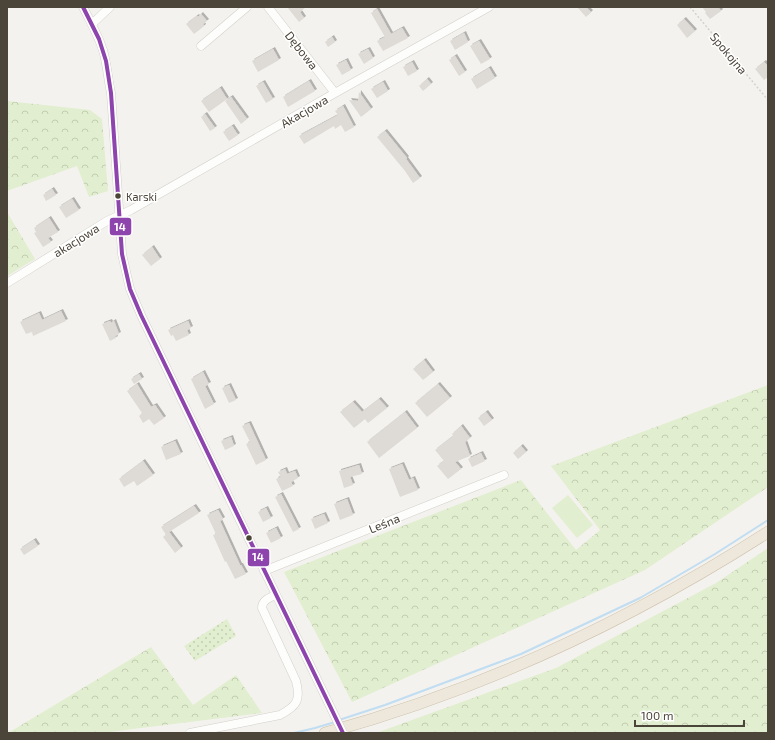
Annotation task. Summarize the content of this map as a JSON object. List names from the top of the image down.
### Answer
{
  "streets": {
    "street": [
      "Dębowa",
      "Akacjowa",
      "akacjowa",
      "Leśna"
    ],
    "path": ["Spokojna"]
  },
  "crossings": [
    ["Dębowa", "Akacjowa"],
    ["Akacjowa", "akacjowa"]
  ],
  "places": ["Karski"],
  "lines": ["transit line 14"],
  "scale_bar": "100 m"
}
